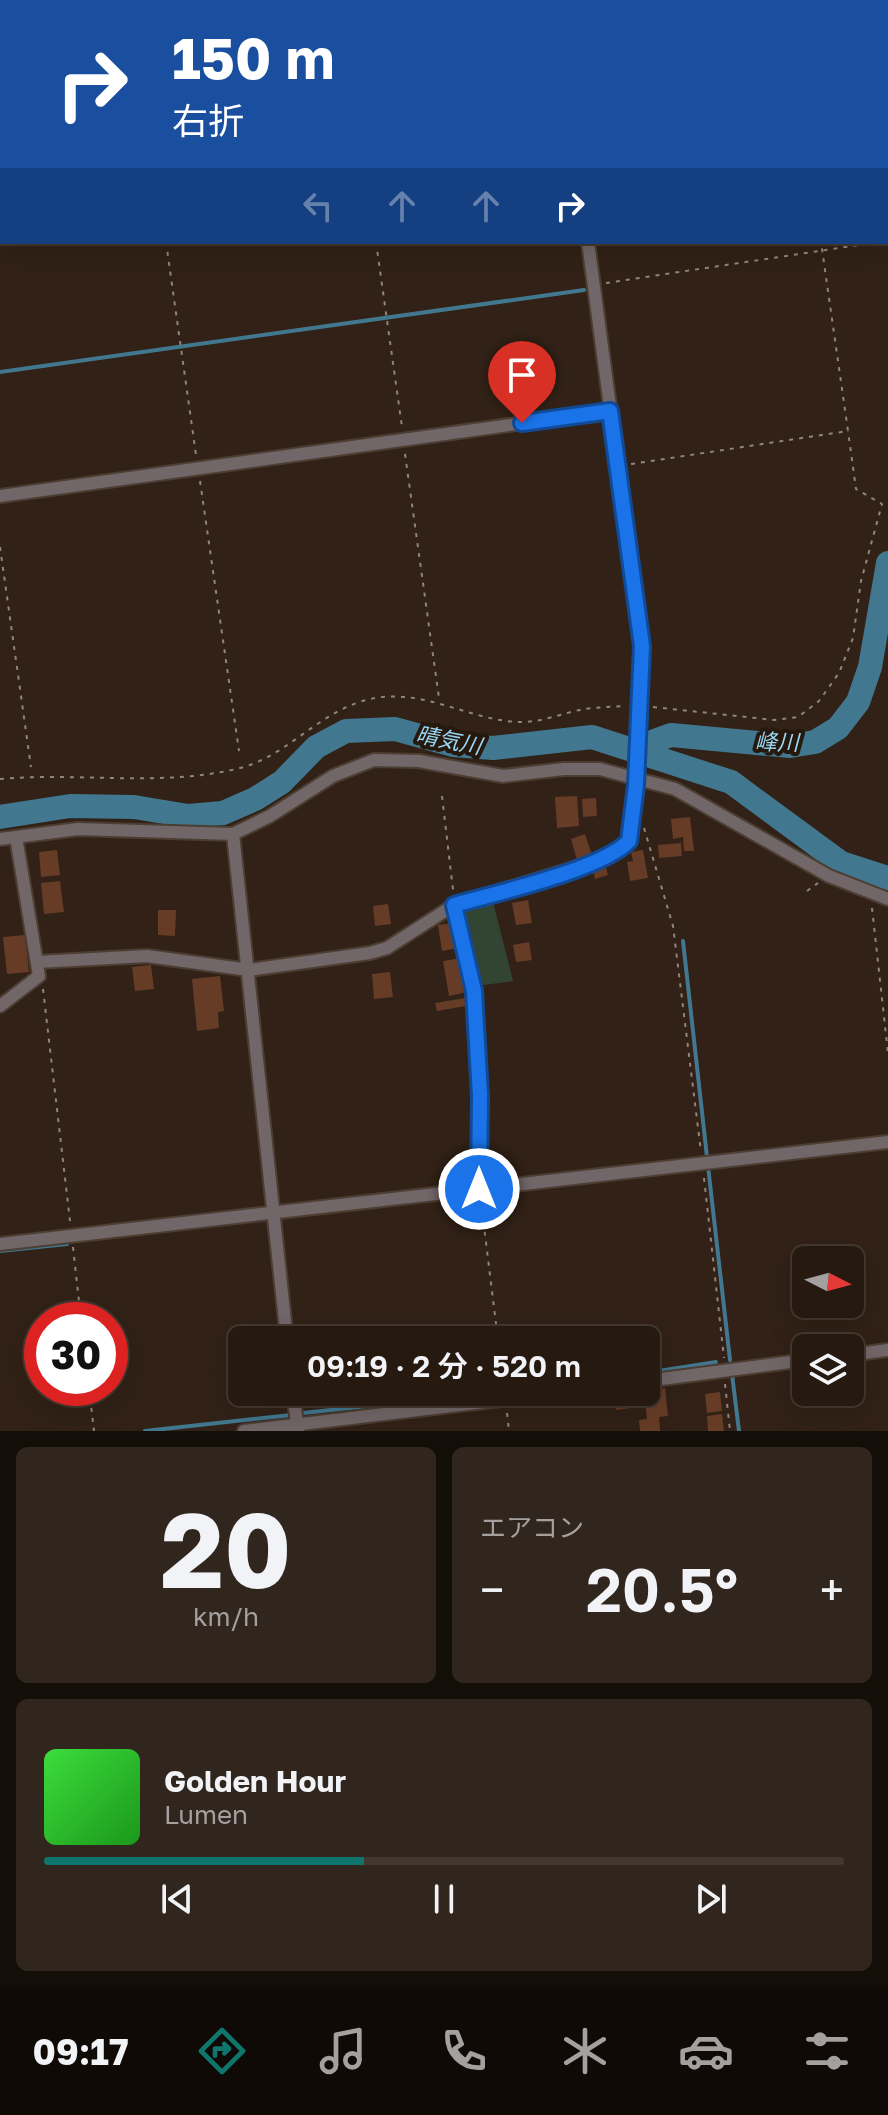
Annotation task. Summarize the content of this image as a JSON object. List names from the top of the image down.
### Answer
{
  "water": ["晴気川", "峰川"],
  "north": "right",
  "page": {
    "turn": ["150 m", "右折"],
    "limit": "30",
    "trip": "09:19 · 2 分 · 520 m",
    "tile": [
      ["20", "km/h"],
      "エアコン"
    ],
    "heat": ["−", "20.5°", "+"],
    "song": ["Golden Hour", "Lumen"],
    "tabs": "09:17"
  }
}
